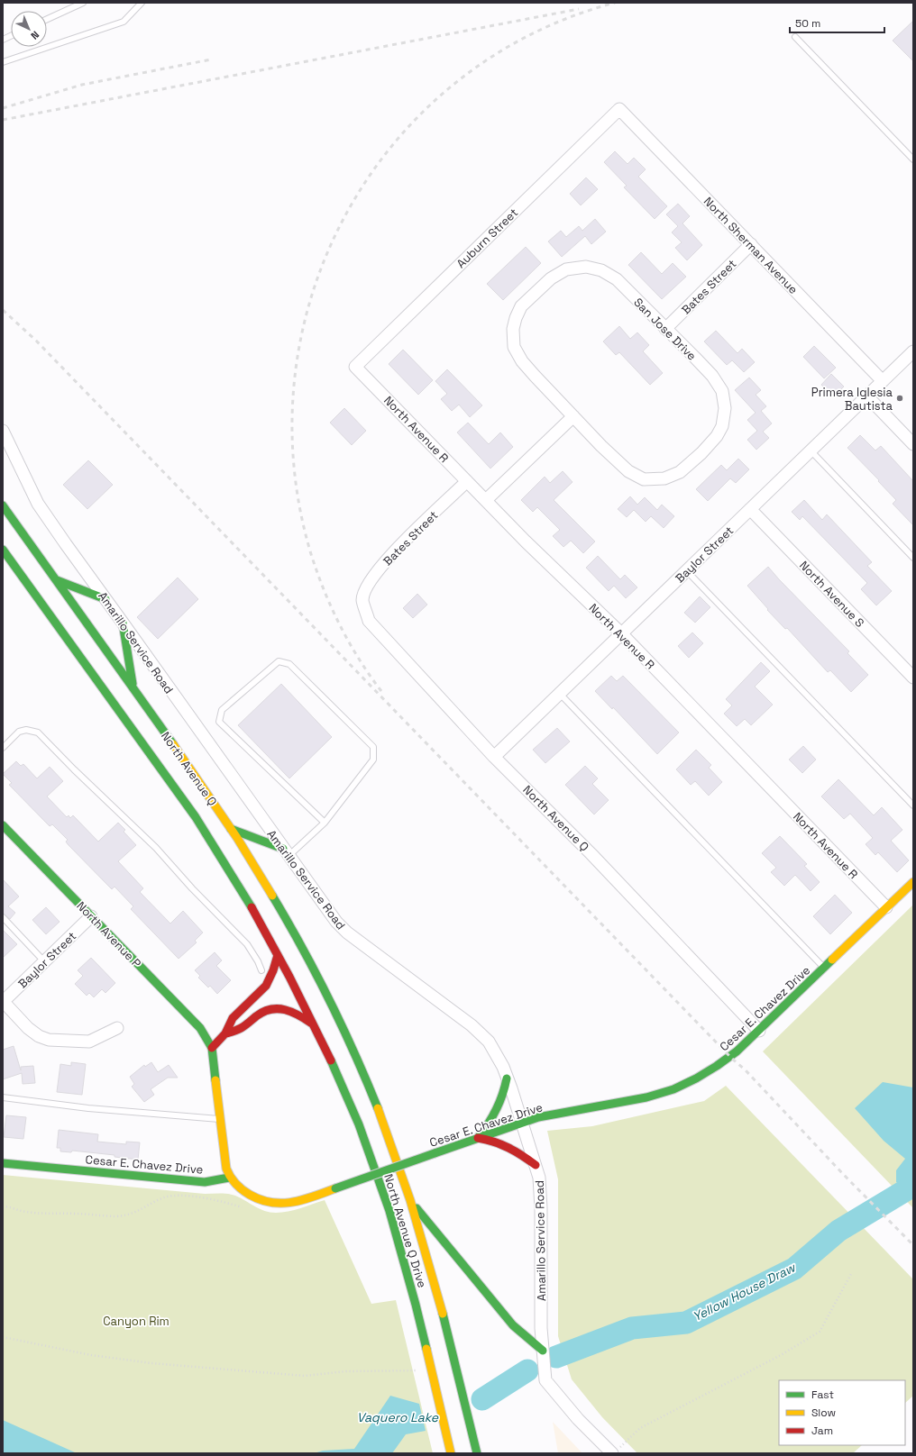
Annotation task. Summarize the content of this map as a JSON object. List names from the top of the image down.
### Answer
{
  "streets": {
    "main road": [
      "North Avenue Q",
      "North Avenue P",
      "Cesar E. Chavez Drive",
      "North Avenue Q Drive"
    ],
    "street": [
      "Auburn Street",
      "North Sherman Avenue",
      "Bates Street",
      "San Jose Drive",
      "North Avenue R",
      "Baylor Street",
      "North Avenue S",
      "Amarillo Service Road"
    ]
  },
  "crossings": [
    ["Auburn Street", "North Sherman Avenue"],
    ["Auburn Street", "North Avenue R"],
    ["North Sherman Avenue", "Bates Street"],
    ["North Sherman Avenue", "Baylor Street"],
    ["Bates Street", "San Jose Drive"],
    ["Bates Street", "North Avenue R"],
    ["Bates Street", "North Avenue Q"],
    ["North Avenue R", "Baylor Street"],
    ["North Avenue R", "Cesar E. Chavez Drive"],
    ["Baylor Street", "North Avenue S"],
    ["Baylor Street", "North Avenue Q"],
    ["Baylor Street", "North Avenue P"],
    ["Amarillo Service Road", "Cesar E. Chavez Drive"],
    ["North Avenue Q", "Cesar E. Chavez Drive"],
    ["North Avenue Q", "North Avenue Q Drive"]
  ],
  "water": ["Yellow House Draw", "Vaquero Lake"],
  "parks": ["Canyon Rim"],
  "places": ["Primera Iglesia Bautista"],
  "legend": ["Fast", "Slow", "Jam"],
  "scale_bar": "50 m",
  "north": "bottom right"
}
